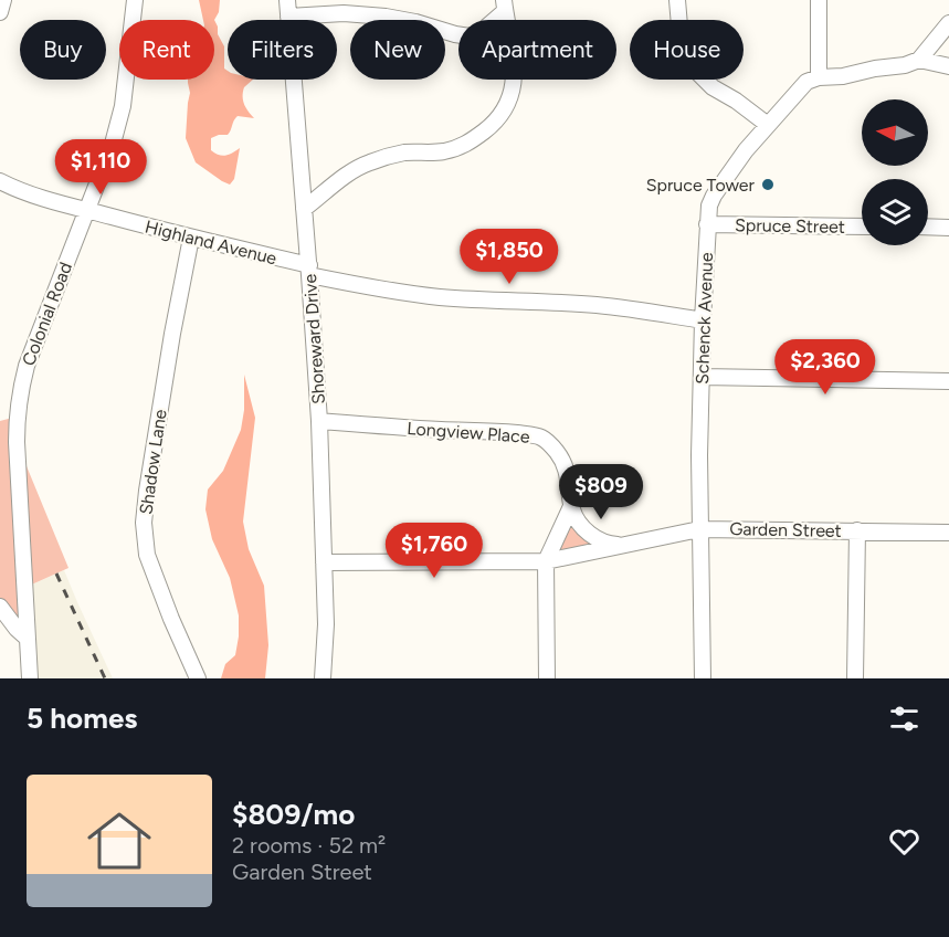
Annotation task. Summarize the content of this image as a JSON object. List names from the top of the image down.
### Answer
{
  "streets": {
    "street": [
      "Spruce Street",
      "Highland Avenue",
      "Colonial Road",
      "Schenck Avenue",
      "Shoreward Drive",
      "Longview Place",
      "Shadow Lane",
      "Garden Street"
    ]
  },
  "crossings": [
    ["Spruce Street", "Schenck Avenue"],
    ["Highland Avenue", "Colonial Road"],
    ["Highland Avenue", "Schenck Avenue"],
    ["Highland Avenue", "Shoreward Drive"],
    ["Highland Avenue", "Shadow Lane"],
    ["Schenck Avenue", "Garden Street"],
    ["Shoreward Drive", "Longview Place"],
    ["Shoreward Drive", "Garden Street"],
    ["Longview Place", "Garden Street"]
  ],
  "places": ["Spruce Tower"],
  "north": "left",
  "page": {
    "chip": [
      "Buy",
      "Rent",
      "Filters",
      "New",
      "Apartment",
      "House"
    ],
    "price": [
      "$1,110",
      "$1,850",
      "$2,360",
      "$809",
      "$1,760"
    ],
    "heading": "5 homes",
    "list": [
      {
        "name": "$809/mo",
        "note": "2 rooms · 52 m² · Garden Street"
      }
    ]
  }
}
